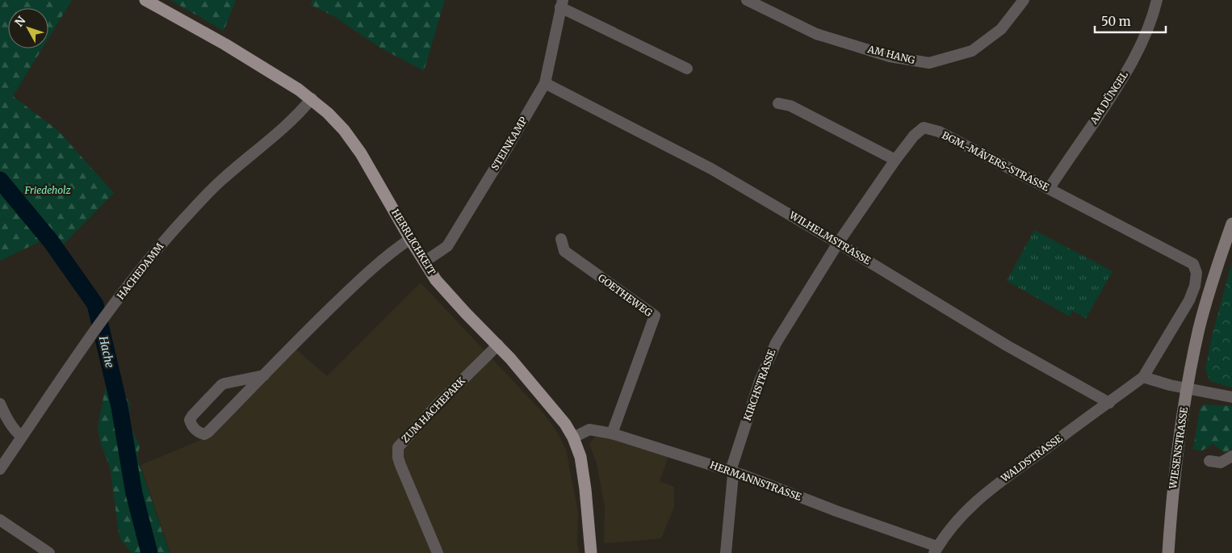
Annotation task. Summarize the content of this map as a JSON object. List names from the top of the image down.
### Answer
{
  "streets": {
    "main road": ["HERRLICHKEIT", "WIESENSTRASSE"],
    "street": [
      "AM HANG",
      "AM DÜNGEL",
      "STEINKAMP",
      "BGM.-MÄVERS-STRASSE",
      "WILHELMSTRASSE",
      "HACHEDAMM",
      "GOETHEWEG",
      "KIRCHSTRASSE",
      "ZUM HACHEPARK",
      "WALDSTRASSE",
      "HERMANNSTRASSE"
    ]
  },
  "crossings": [
    ["AM DÜNGEL", "BGM.-MÄVERS-STRASSE"],
    ["STEINKAMP", "WILHELMSTRASSE"],
    ["STEINKAMP", "HERRLICHKEIT"],
    ["BGM.-MÄVERS-STRASSE", "WILHELMSTRASSE"],
    ["BGM.-MÄVERS-STRASSE", "KIRCHSTRASSE"],
    ["BGM.-MÄVERS-STRASSE", "WALDSTRASSE"],
    ["WILHELMSTRASSE", "KIRCHSTRASSE"],
    ["WILHELMSTRASSE", "WALDSTRASSE"],
    ["HERRLICHKEIT", "HACHEDAMM"],
    ["HERRLICHKEIT", "ZUM HACHEPARK"],
    ["HERRLICHKEIT", "HERMANNSTRASSE"],
    ["GOETHEWEG", "HERMANNSTRASSE"],
    ["KIRCHSTRASSE", "HERMANNSTRASSE"],
    ["WALDSTRASSE", "HERMANNSTRASSE"]
  ],
  "water": ["Hache"],
  "parks": ["Friedeholz"],
  "scale_bar": "50 m",
  "north": "top left"
}
